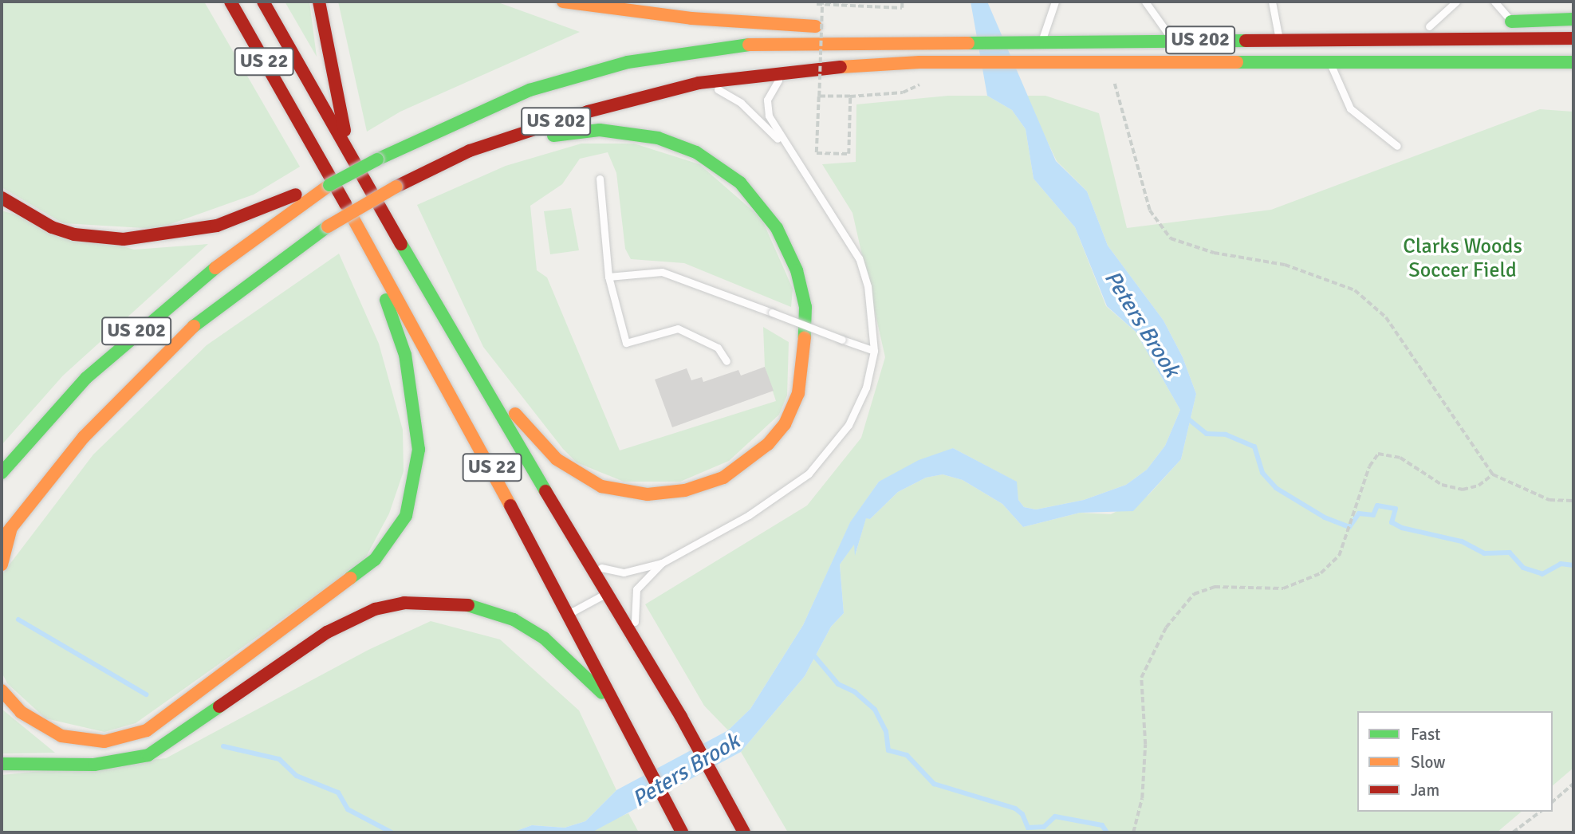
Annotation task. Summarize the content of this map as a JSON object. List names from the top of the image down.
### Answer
{
  "streets": {
    "highway": ["US 202", "US 22"]
  },
  "water": ["Peters Brook"],
  "parks": ["Clarks Woods Soccer Field"],
  "legend": ["Fast", "Slow", "Jam"]
}
